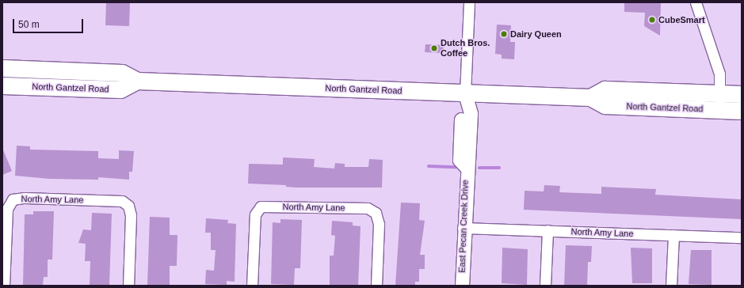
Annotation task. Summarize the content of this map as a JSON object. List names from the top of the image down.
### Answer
{
  "streets": {
    "main road": ["North Gantzel Road"],
    "street": ["North Amy Lane", "East Pecan Creek Drive"]
  },
  "crossings": [
    ["North Gantzel Road", "East Pecan Creek Drive"],
    ["North Amy Lane", "East Pecan Creek Drive"]
  ],
  "places": ["CubeSmart", "Dairy Queen", "Dutch Bros. Coffee"],
  "scale_bar": "50 m"
}
